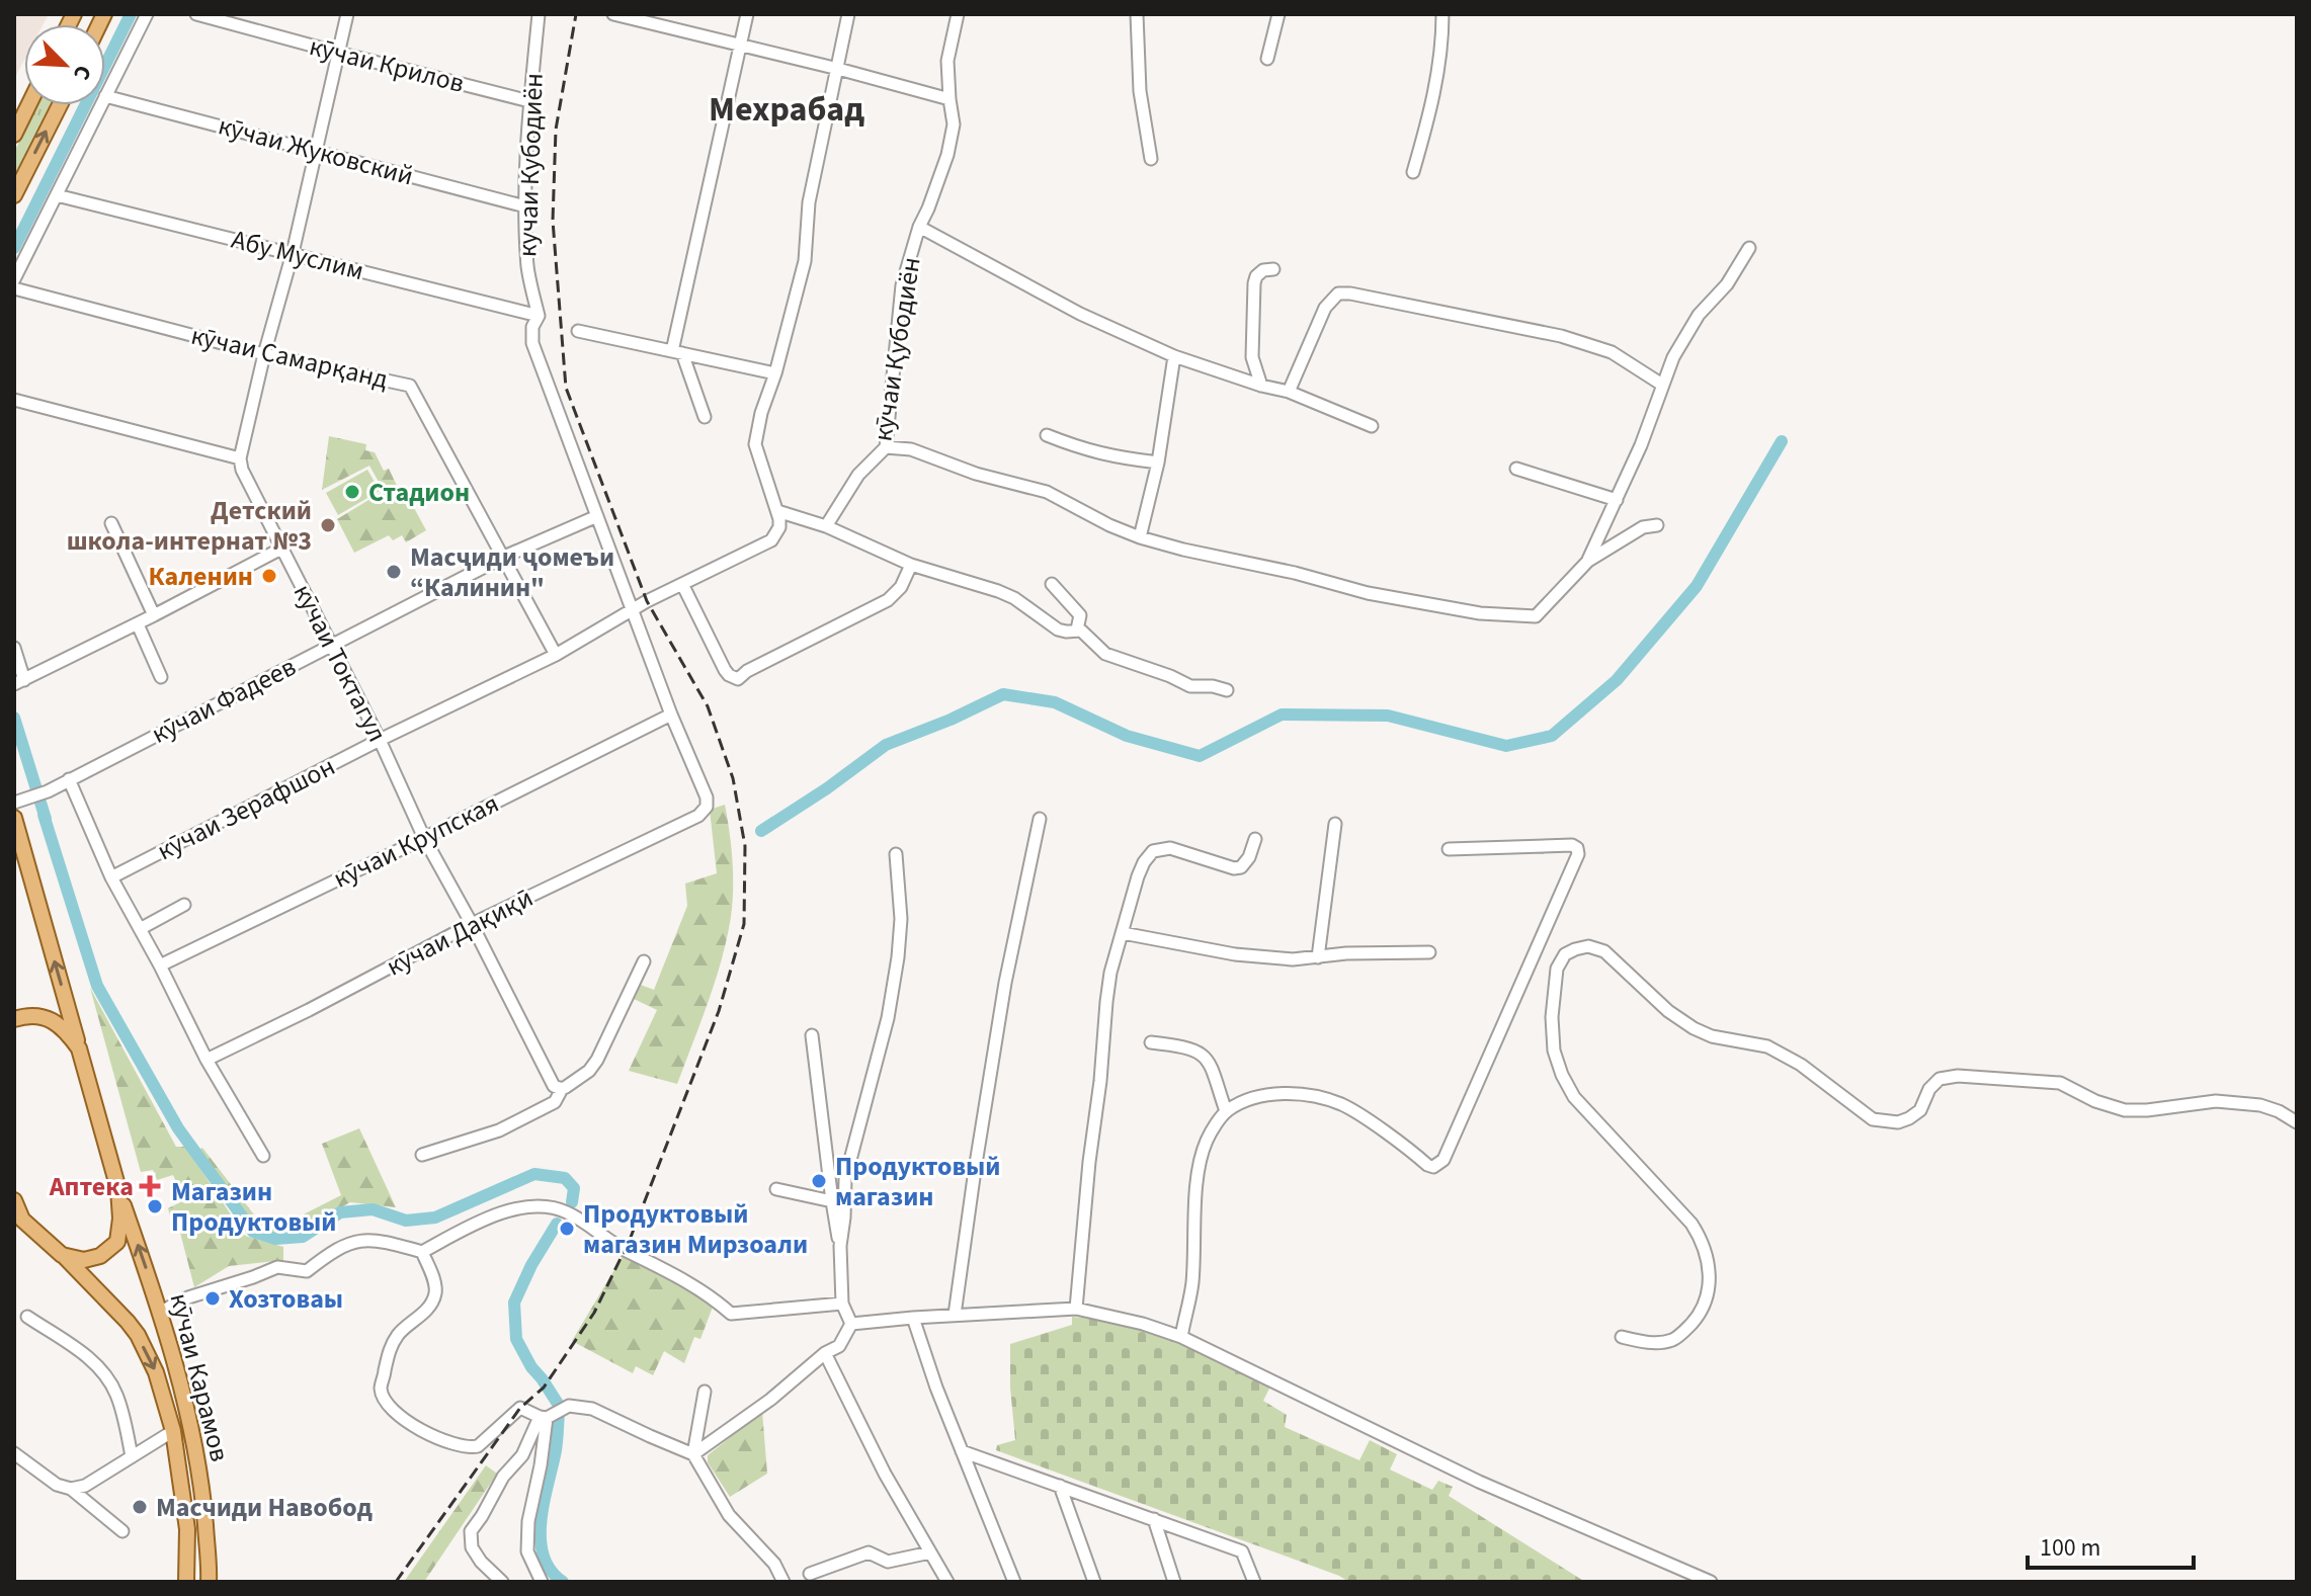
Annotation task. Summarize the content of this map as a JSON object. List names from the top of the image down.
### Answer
{
  "streets": {
    "main road": ["кӯчаи Карамов"],
    "street": [
      "кӯчаи Крилов",
      "кӯчаи Жуковский",
      "кучаи Кубодиён",
      "Абу Муслим",
      "кӯчаи Қубодиён",
      "кӯчаи Самарқанд",
      "кӯчаи Токтагул",
      "кӯчаи Фадеев",
      "кӯчаи Зерафшон",
      "кӯчаи Крупская",
      "кӯчаи Дақиқӣ"
    ]
  },
  "crossings": [
    ["кӯчаи Крилов", "кучаи Кубодиён"],
    ["кӯчаи Жуковский", "кучаи Кубодиён"],
    ["кучаи Кубодиён", "Абу Муслим"],
    ["кучаи Кубодиён", "кӯчаи Фадеев"],
    ["кучаи Кубодиён", "кӯчаи Крупская"],
    ["кучаи Кубодиён", "кӯчаи Дақиқӣ"],
    ["кӯчаи Самарқанд", "кӯчаи Фадеев"],
    ["кӯчаи Самарқанд", "кӯчаи Зерафшон"],
    ["кӯчаи Токтагул", "кӯчаи Фадеев"],
    ["кӯчаи Токтагул", "кӯчаи Зерафшон"],
    ["кӯчаи Токтагул", "кӯчаи Крупская"],
    ["кӯчаи Токтагул", "кӯчаи Дақиқӣ"]
  ],
  "districts": ["Мехрабад"],
  "places": {
    "other": [
      "Стадион",
      "Детский школа-интернат №3",
      "Масҷиди ҷомеъи “Калинин\"",
      "Каленин",
      "Продуктовый магазин",
      "Магазин Продуктовый",
      "Продуктовый магазин Мирзоали",
      "Хозтоваы",
      "Масчиди Навобод"
    ],
    "health": ["Аптека"]
  },
  "scale_bar": "100 m",
  "north": "bottom right"
}
